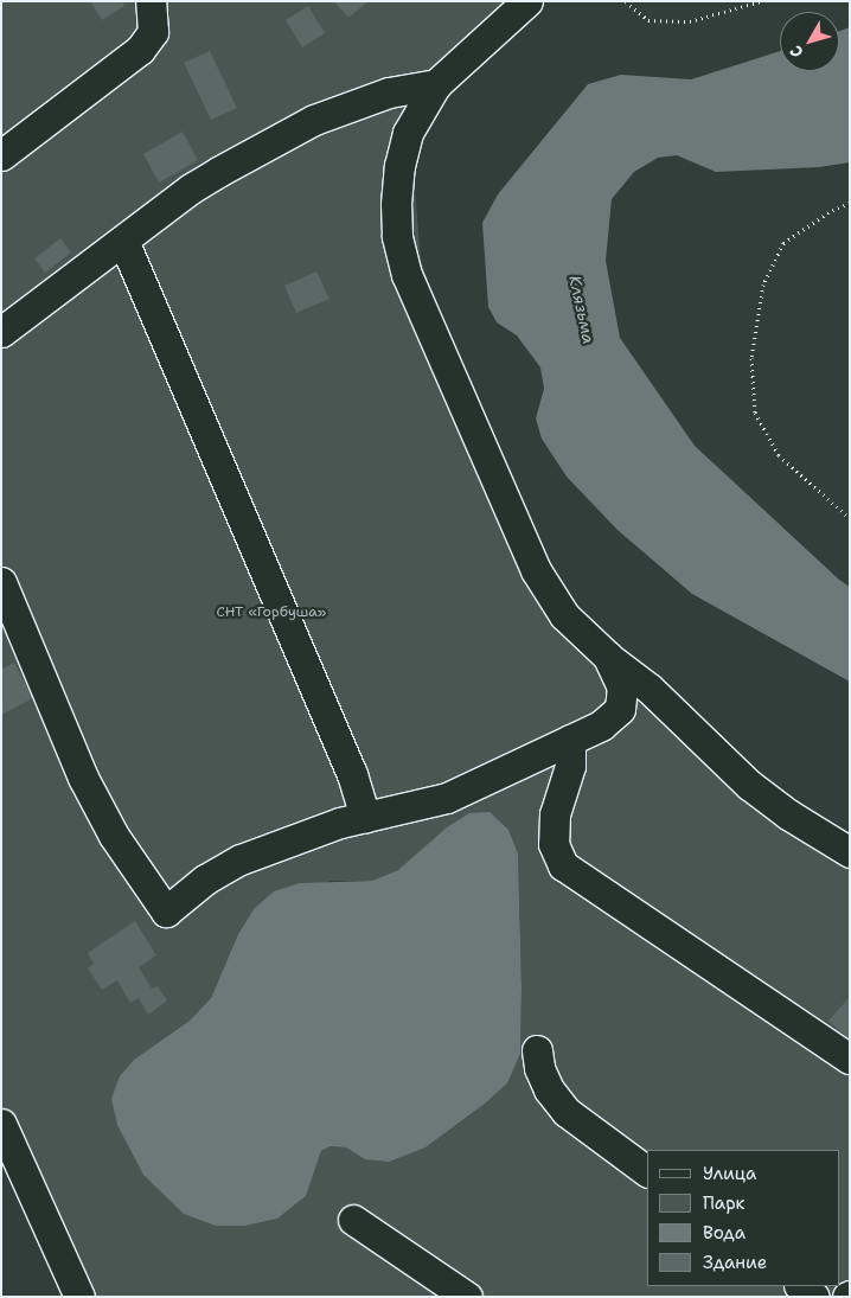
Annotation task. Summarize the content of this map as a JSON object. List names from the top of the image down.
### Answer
{
  "water": ["Клязьма"],
  "parks": ["СНТ «Горбуша»"],
  "legend": [
    "Улица",
    "Парк",
    "Вода",
    "Здание"
  ],
  "north": "bottom left"
}
